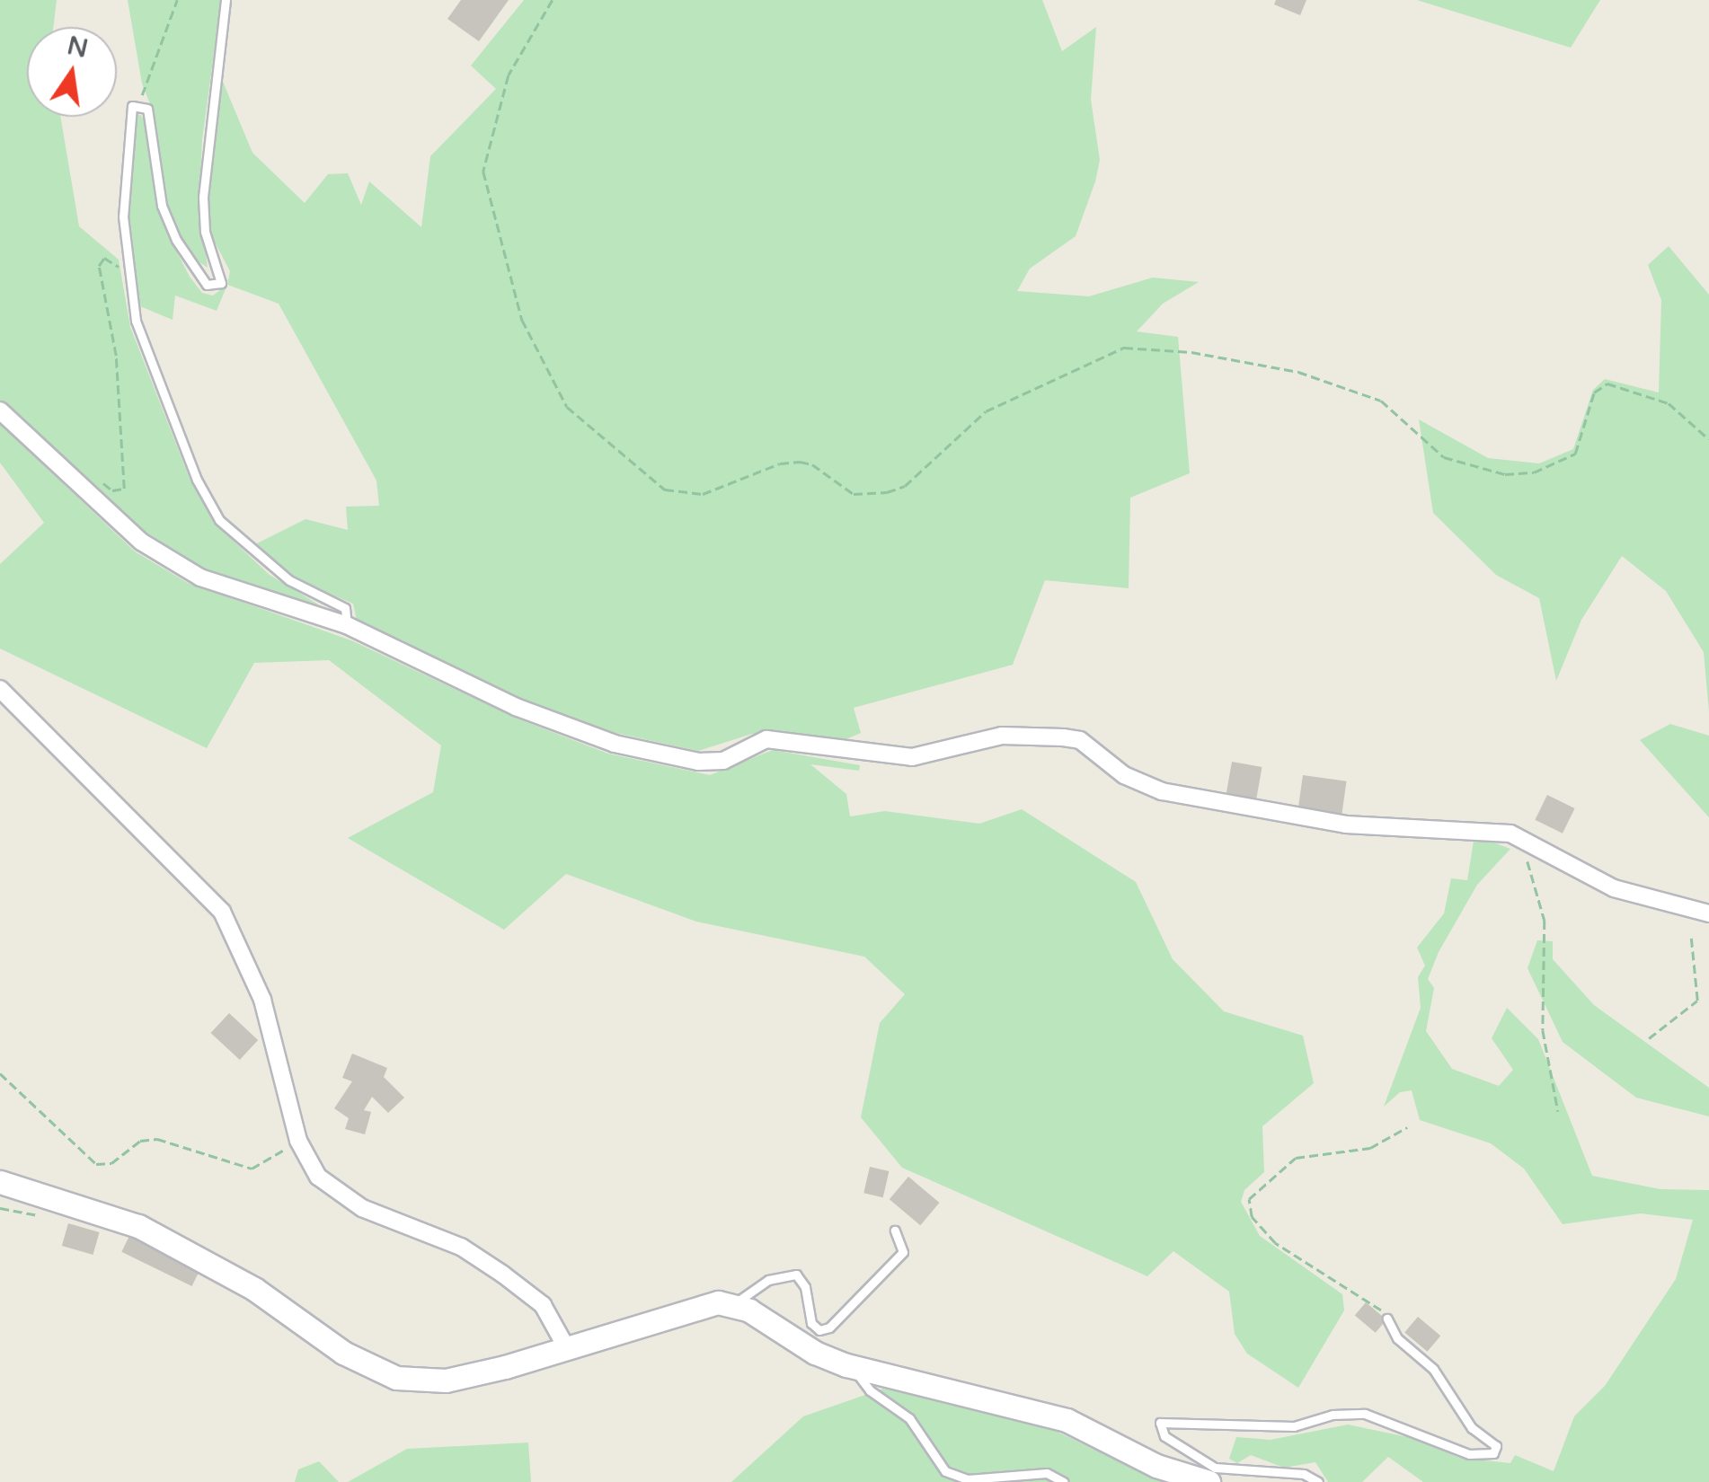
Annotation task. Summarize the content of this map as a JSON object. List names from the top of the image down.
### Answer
{
  "north": "top"
}
